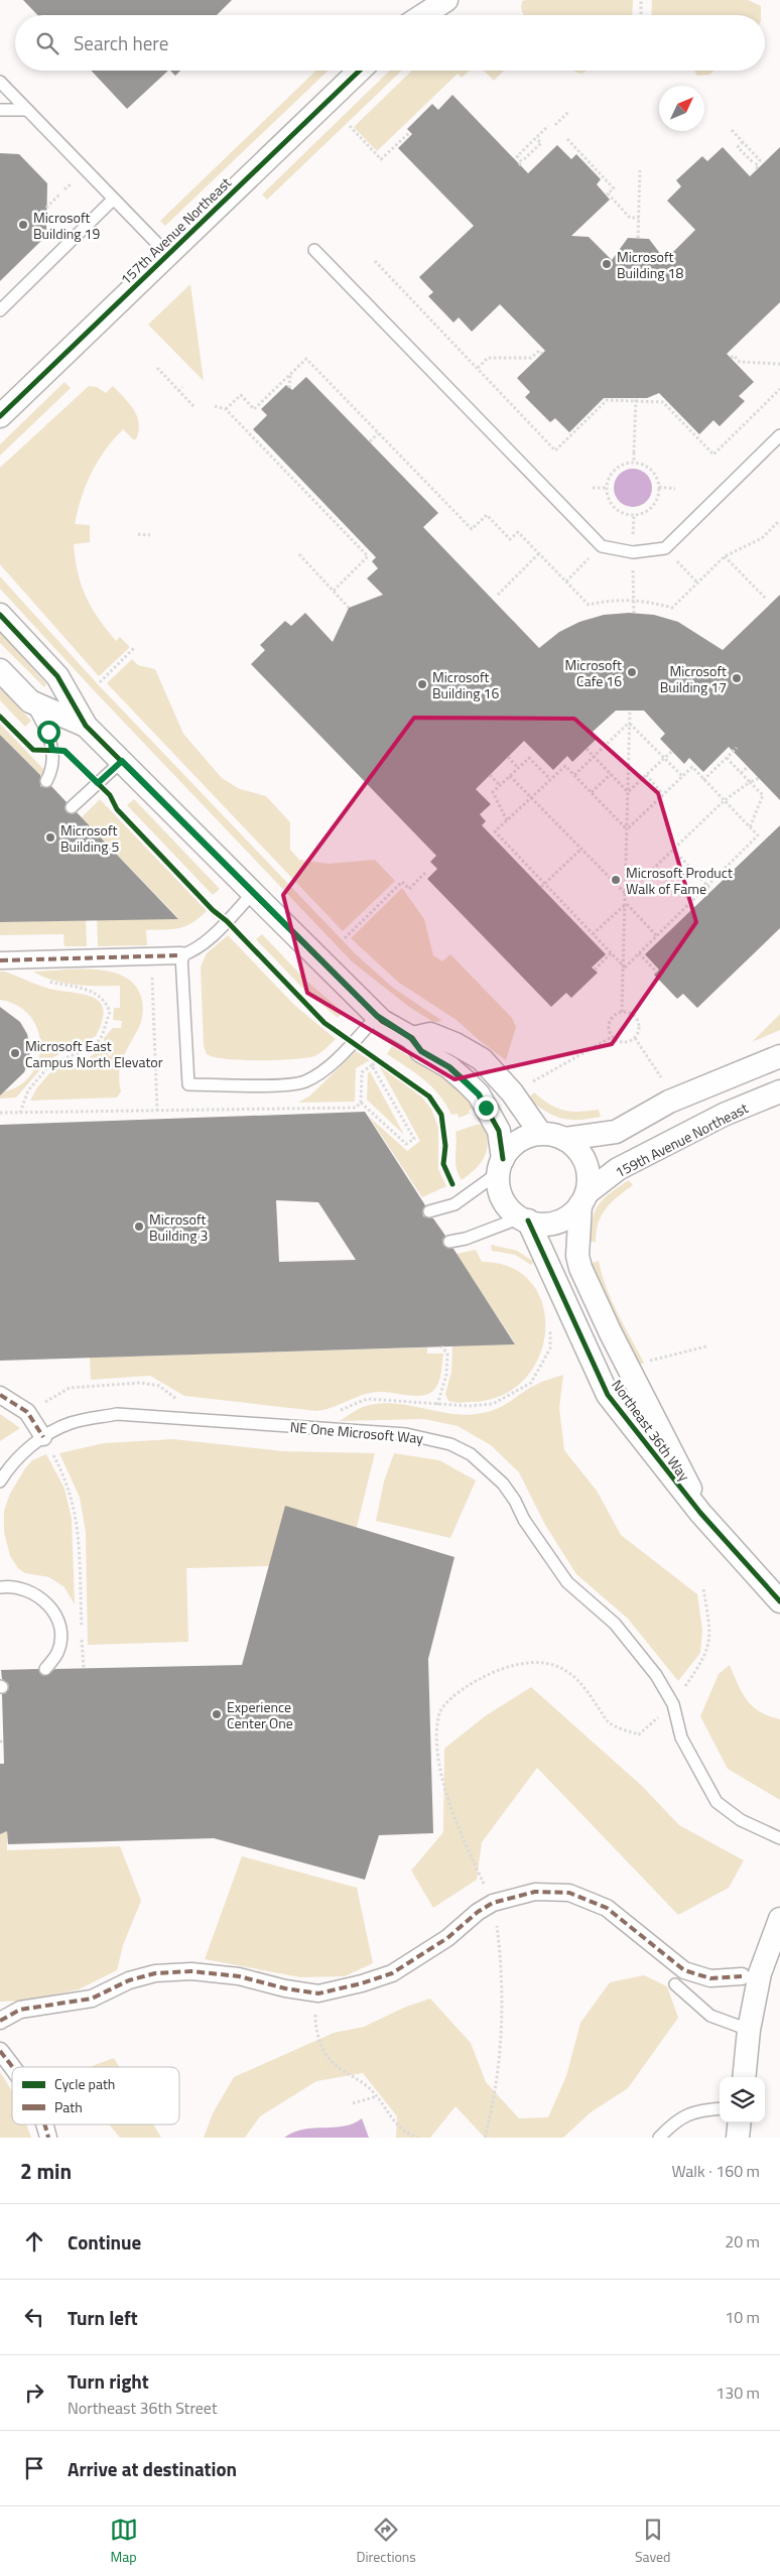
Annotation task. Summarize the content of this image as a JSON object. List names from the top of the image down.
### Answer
{
  "streets": {
    "street": ["157th Avenue Northeast", "159th Avenue Northeast", "Northeast 36th Way"],
    "lane": ["NE One Microsoft Way"]
  },
  "crossings": [
    ["159th Avenue Northeast", "Northeast 36th Way"]
  ],
  "places": [
    "Microsoft Building 19",
    "Microsoft Building 18",
    "Microsoft Cafe 16",
    "Microsoft Building 17",
    "Microsoft Building 16",
    "Microsoft Building 5",
    "Microsoft Product Walk of Fame",
    "Microsoft East Campus North Elevator",
    "Microsoft Building 3",
    "Experience Center One"
  ],
  "legend": ["Cycle path", "Path"],
  "north": "top right",
  "page": {
    "search": "Search here",
    "heading": ["2 min", "Walk · 160 m"],
    "list": [
      ["Continue", "20 m"],
      ["Turn left", "10 m"],
      ["Turn right", "Northeast 36th Street", "130 m"],
      "Arrive at destination"
    ],
    "nav": ["Map", "Directions", "Saved"]
  }
}
